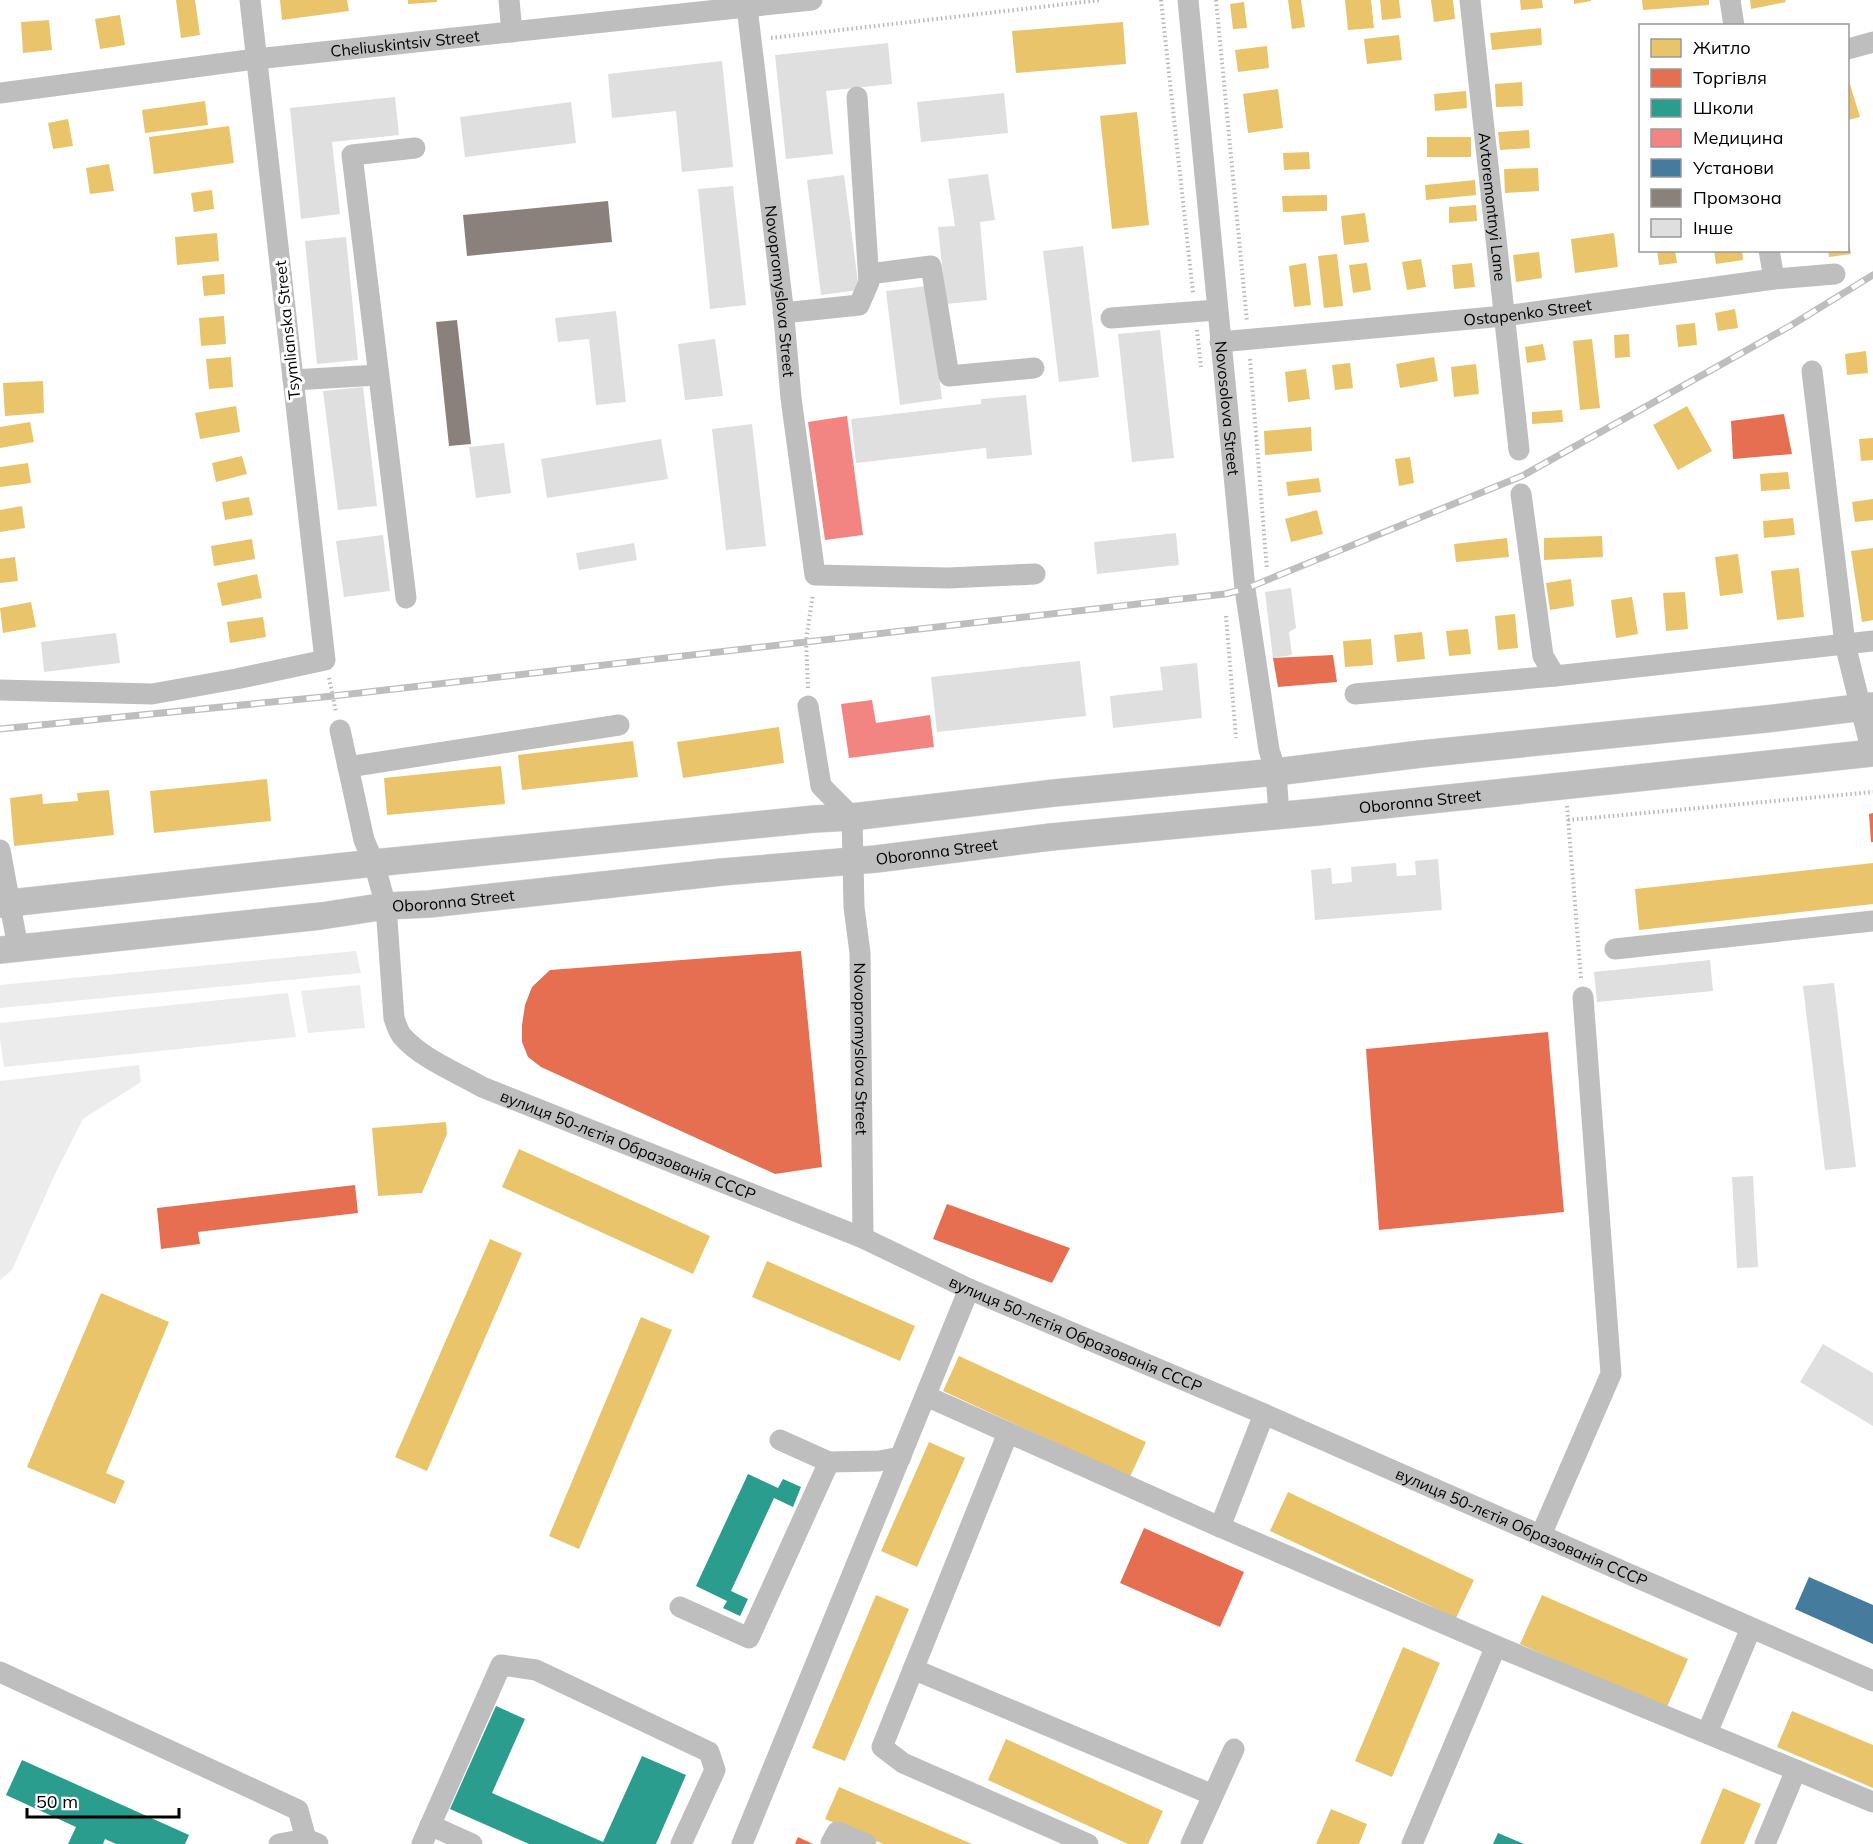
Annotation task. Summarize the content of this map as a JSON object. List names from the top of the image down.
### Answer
{
  "streets": {
    "main road": ["Oboronna Street"],
    "street": [
      "Cheliuskintsiv Street",
      "Avtoremontnyi Lane",
      "Novopromyslova Street",
      "Ostapenko Street",
      "Tsymlianska Street",
      "Novosolova Street",
      "вулиця 50-лєтія Образованія СССР"
    ]
  },
  "crossings": [
    ["Cheliuskintsiv Street", "Novopromyslova Street"],
    ["Cheliuskintsiv Street", "Tsymlianska Street"],
    ["Avtoremontnyi Lane", "Ostapenko Street"],
    ["Novopromyslova Street", "Oboronna Street"],
    ["Novopromyslova Street", "вулиця 50-лєтія Образованія СССР"],
    ["Ostapenko Street", "Novosolova Street"],
    ["Novosolova Street", "Oboronna Street"],
    ["Oboronna Street", "вулиця 50-лєтія Образованія СССР"]
  ],
  "legend": [
    "Житло",
    "Торгівля",
    "Школи",
    "Медицина",
    "Установи",
    "Промзона",
    "Інше"
  ],
  "scale_bar": "50 m"
}
